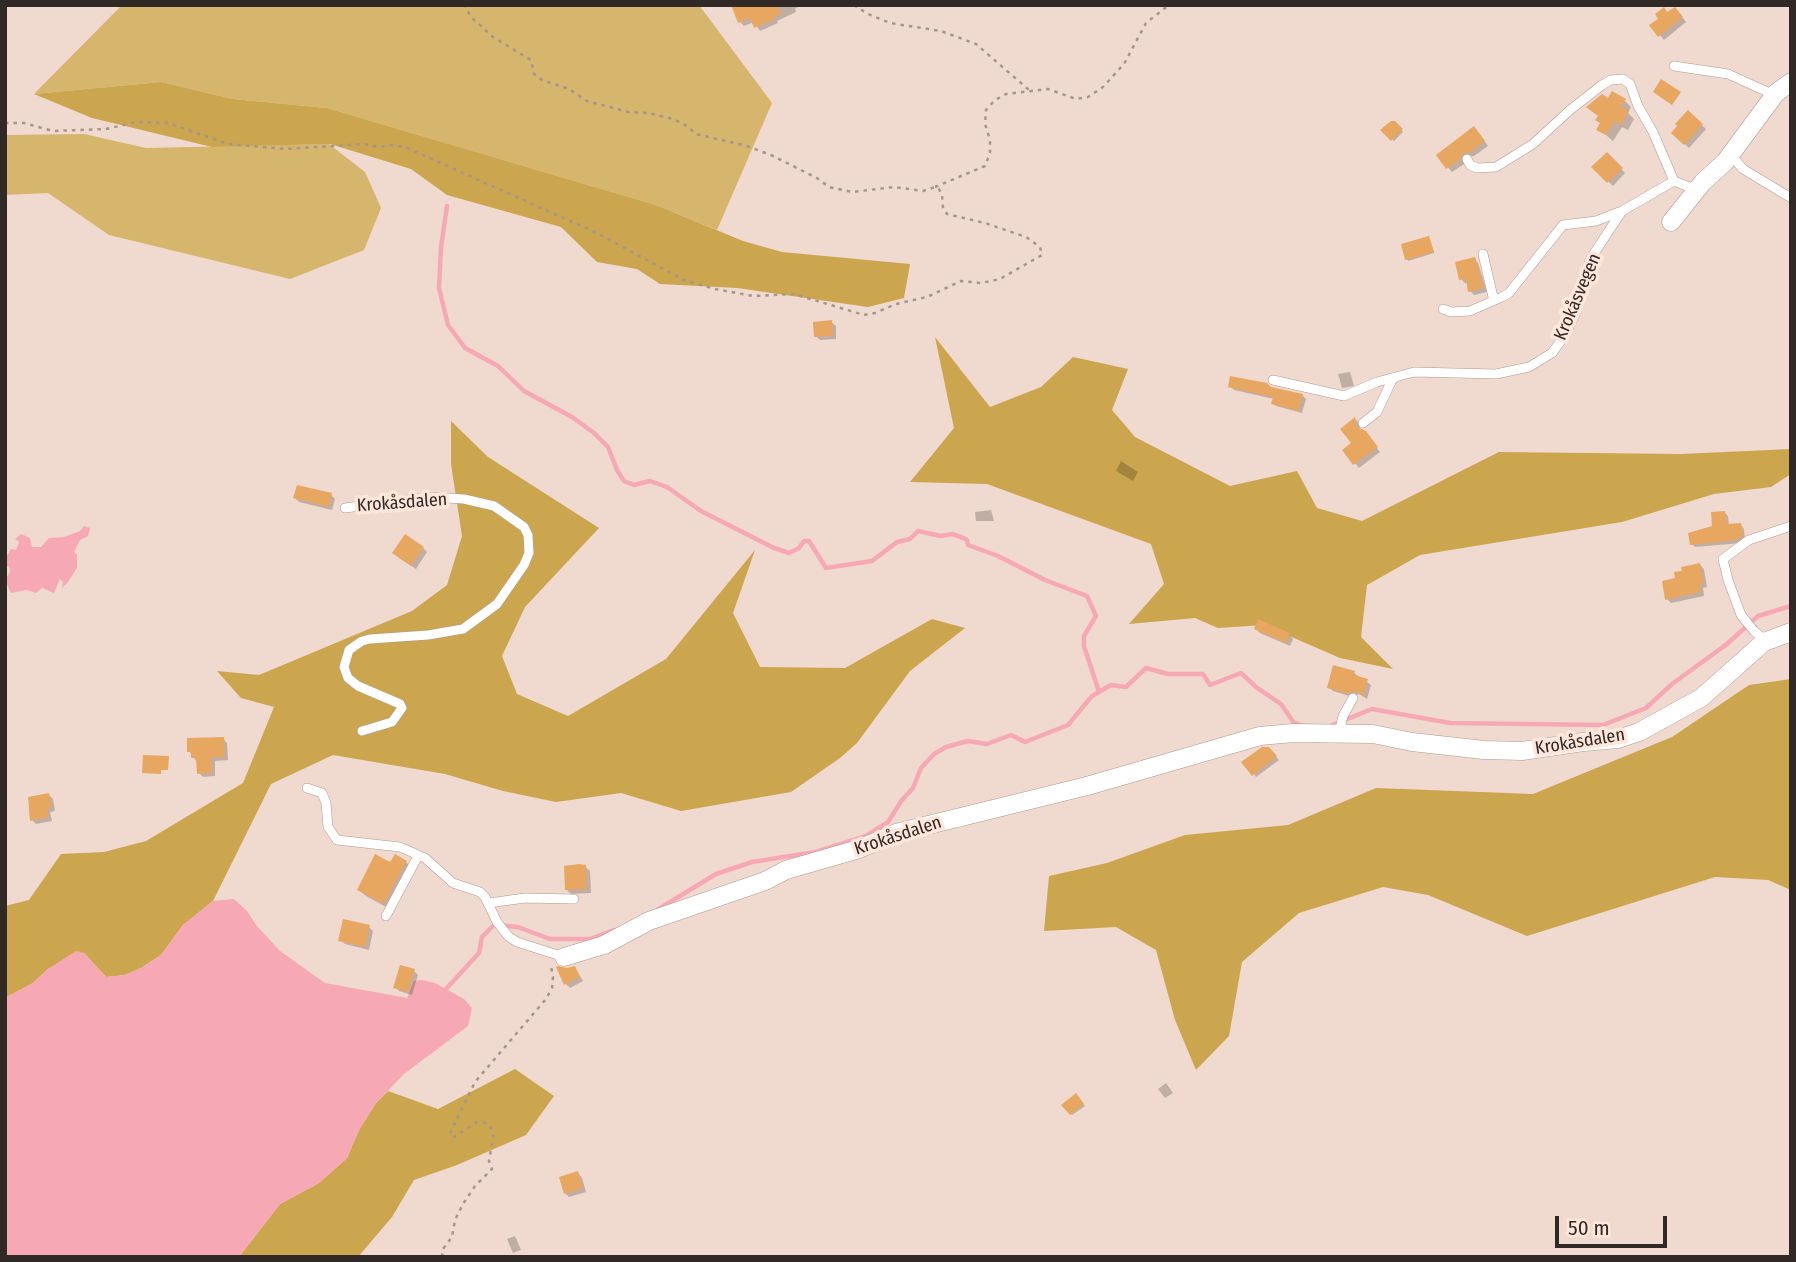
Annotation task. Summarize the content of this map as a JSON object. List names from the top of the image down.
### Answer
{
  "streets": {
    "street": ["Krokåsdalen"],
    "lane": ["Krokåsvegen"]
  },
  "scale_bar": "50 m"
}
